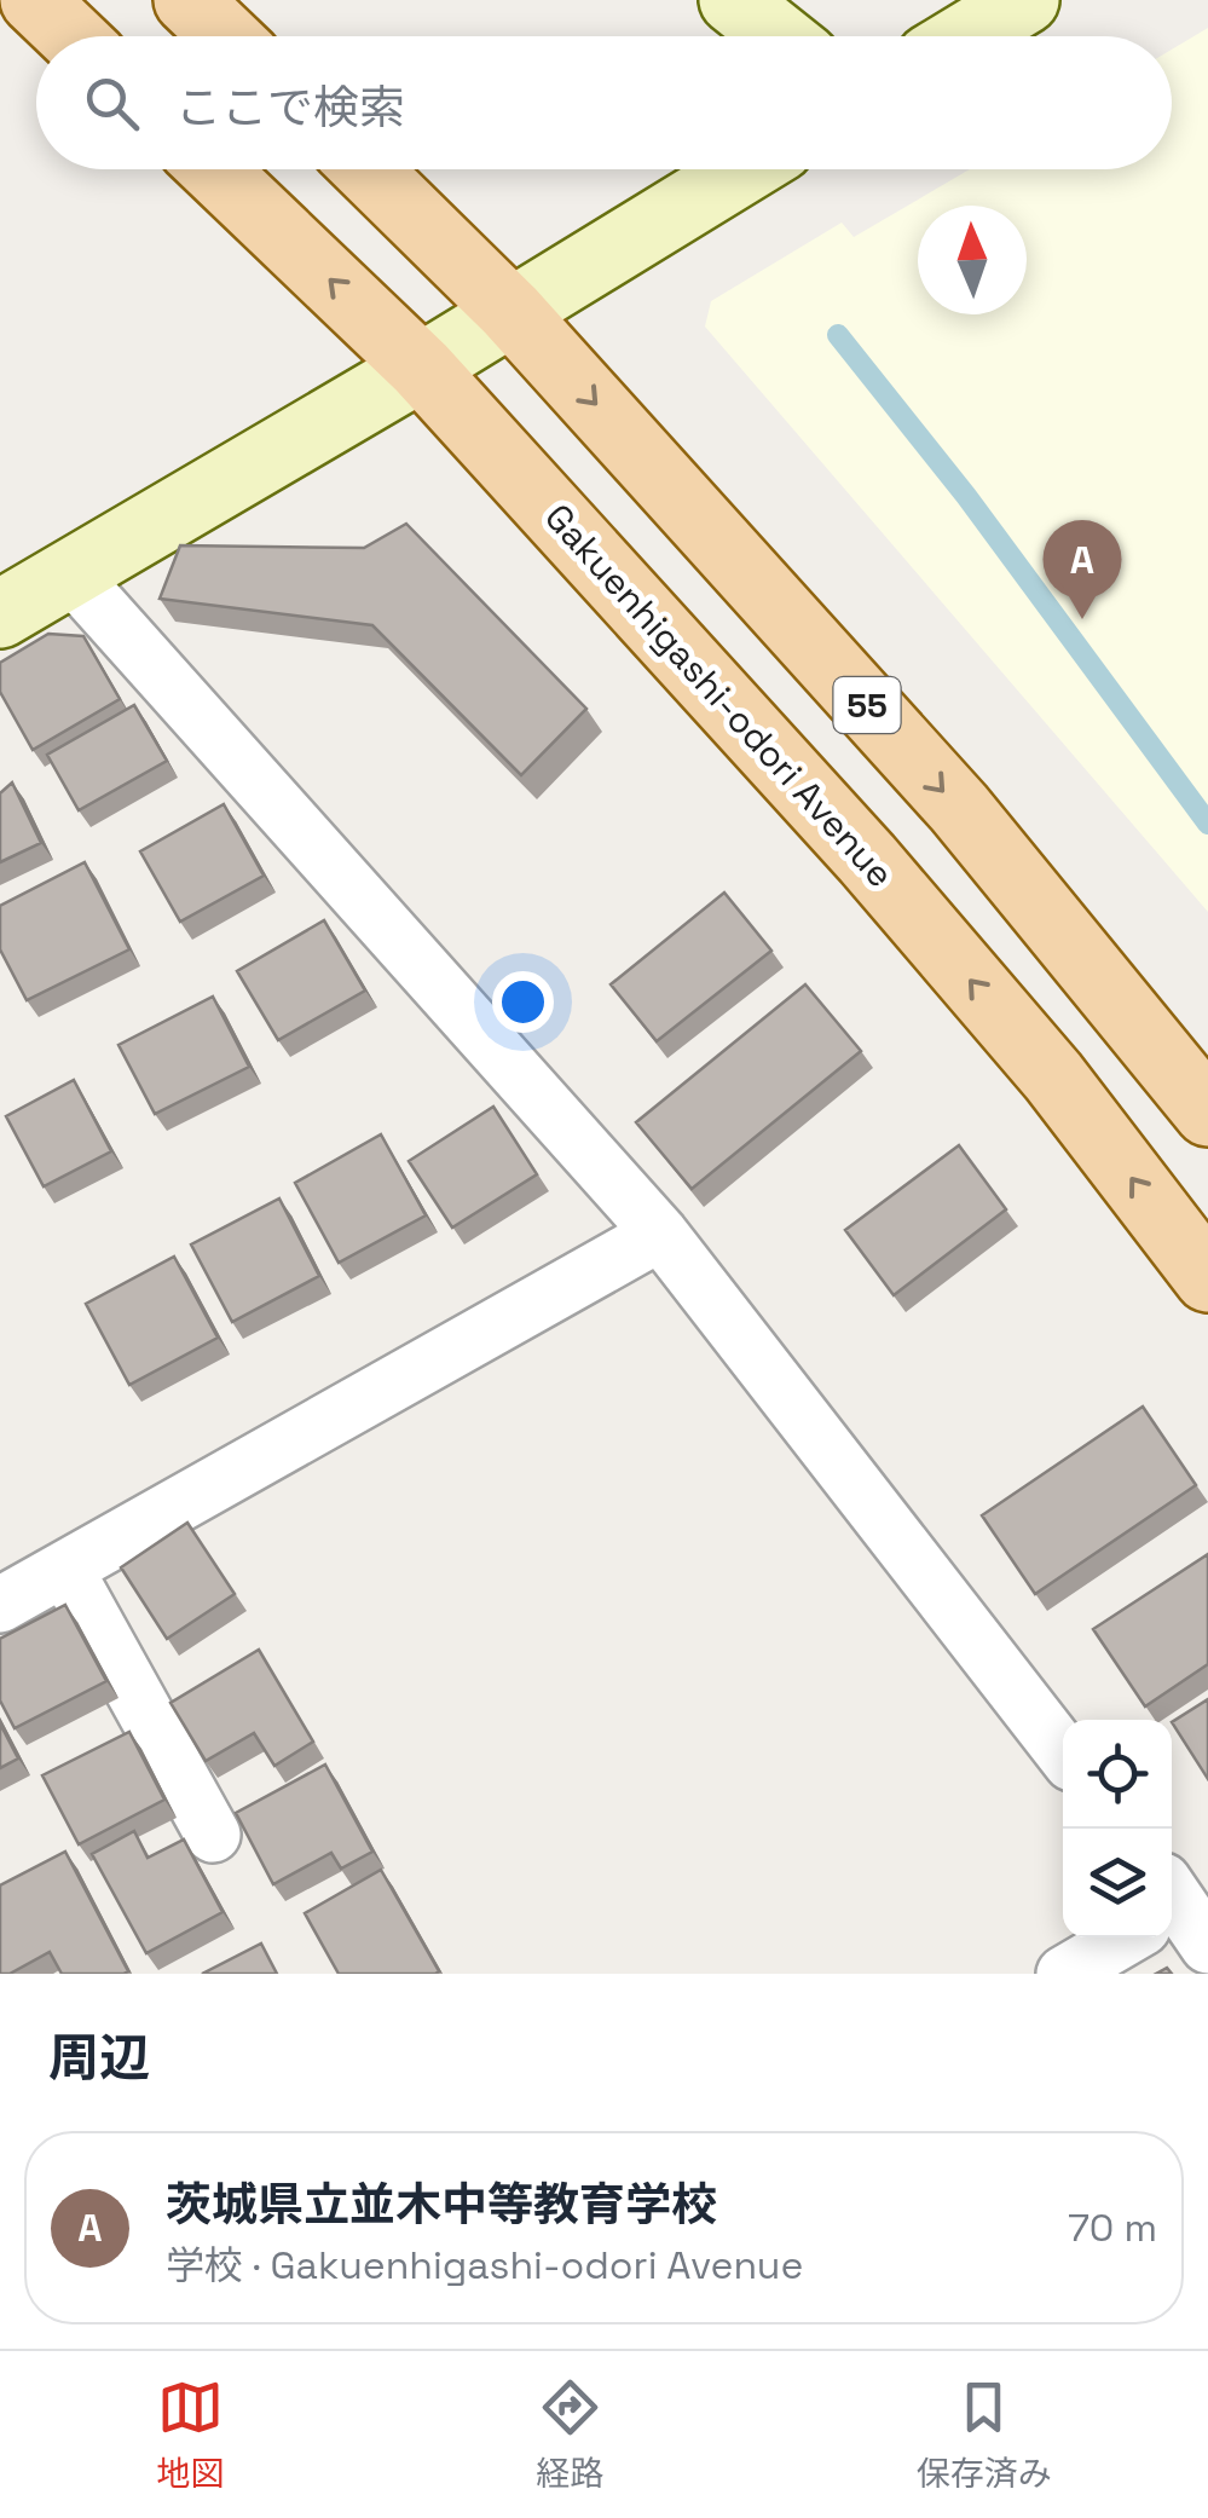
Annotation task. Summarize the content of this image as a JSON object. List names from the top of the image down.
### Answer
{
  "streets": {
    "main road": ["Gakuenhigashi-odori Avenue", "55"]
  },
  "north": "top",
  "page": {
    "search": "ここで検索",
    "pins": "A",
    "heading": "周辺",
    "list": [
      {
        "mark": "A",
        "name": "茨城県立並木中等教育学校",
        "note": "学校 · Gakuenhigashi-odori Avenue",
        "value": "70 m"
      }
    ],
    "nav": ["地図", "経路", "保存済み"]
  }
}
